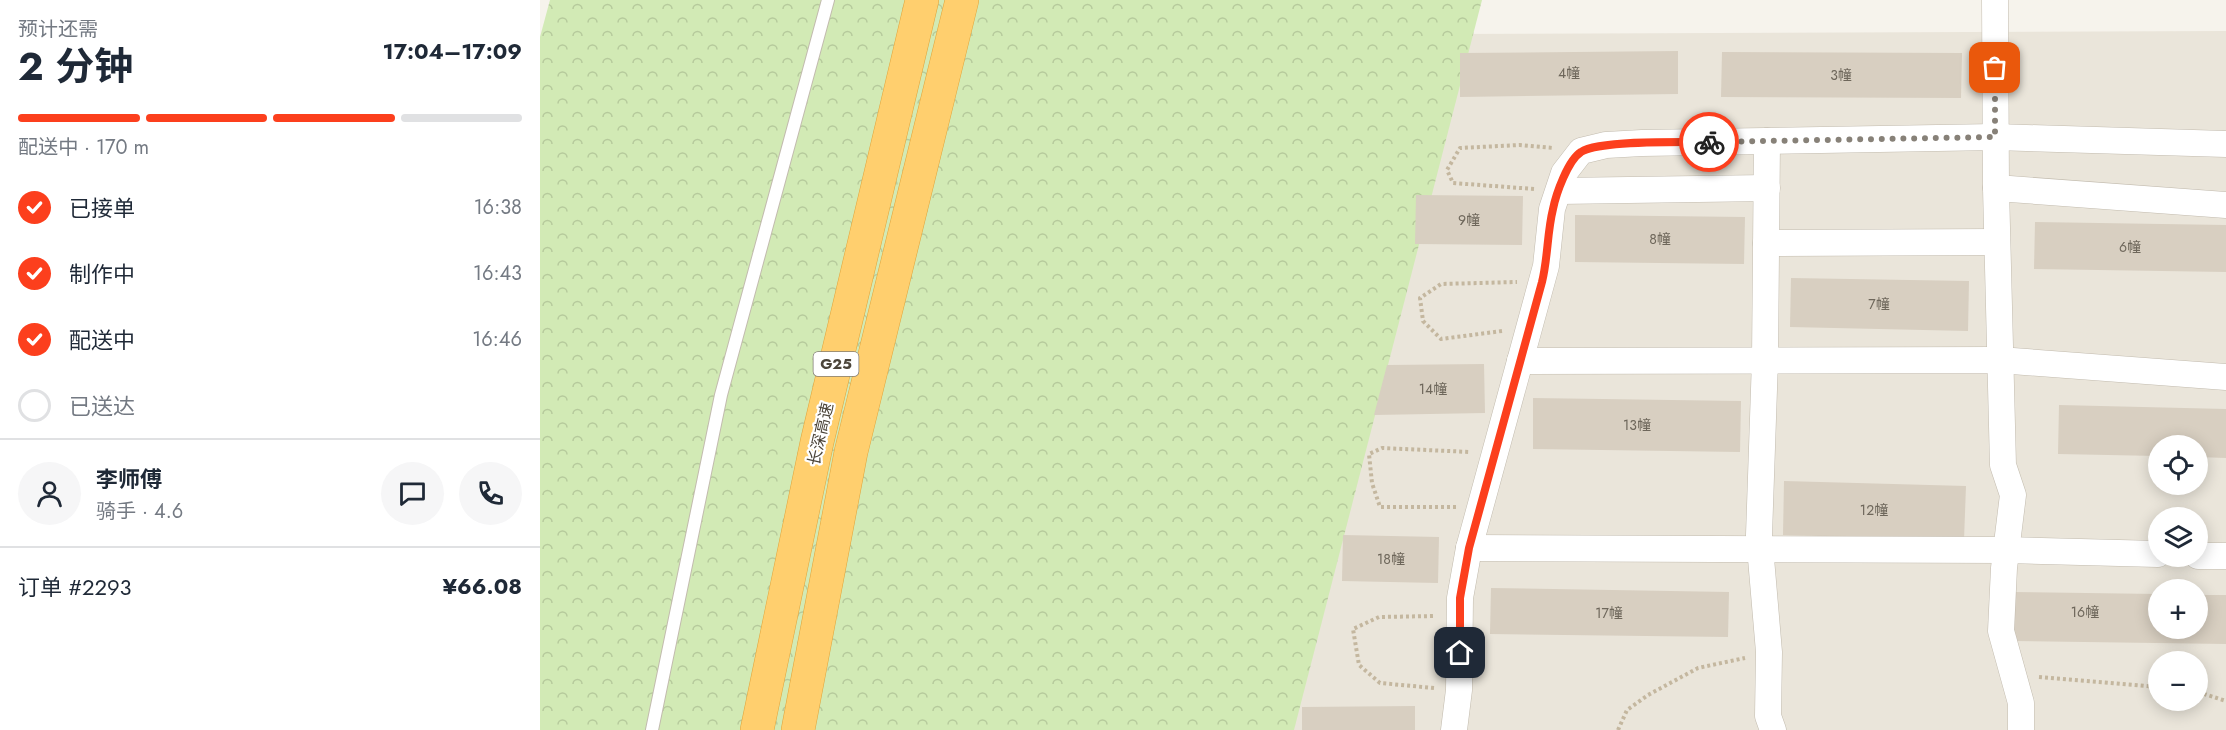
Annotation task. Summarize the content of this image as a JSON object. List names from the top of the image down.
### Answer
{
  "streets": {
    "highway": ["G25", "长深高速"]
  },
  "house_numbers": [
    "4幢",
    "3幢",
    "9幢",
    "8幢",
    "6幢",
    "7幢",
    "14幢",
    "13幢",
    "12幢",
    "18幢",
    "16幢",
    "17幢"
  ],
  "page": {
    "heading": ["2 分钟", "预计还需", "17:04–17:09"],
    "panel": [
      "李师傅",
      "骑手 · 4.6",
      "订单 #2293",
      "¥66.08"
    ],
    "bar": "配送中 · 170 m",
    "list": [
      ["已接单", "16:38"],
      ["制作中", "16:43"],
      ["配送中", "16:46"],
      "已送达"
    ],
    "map_buttons": ["+", "−"]
  }
}
